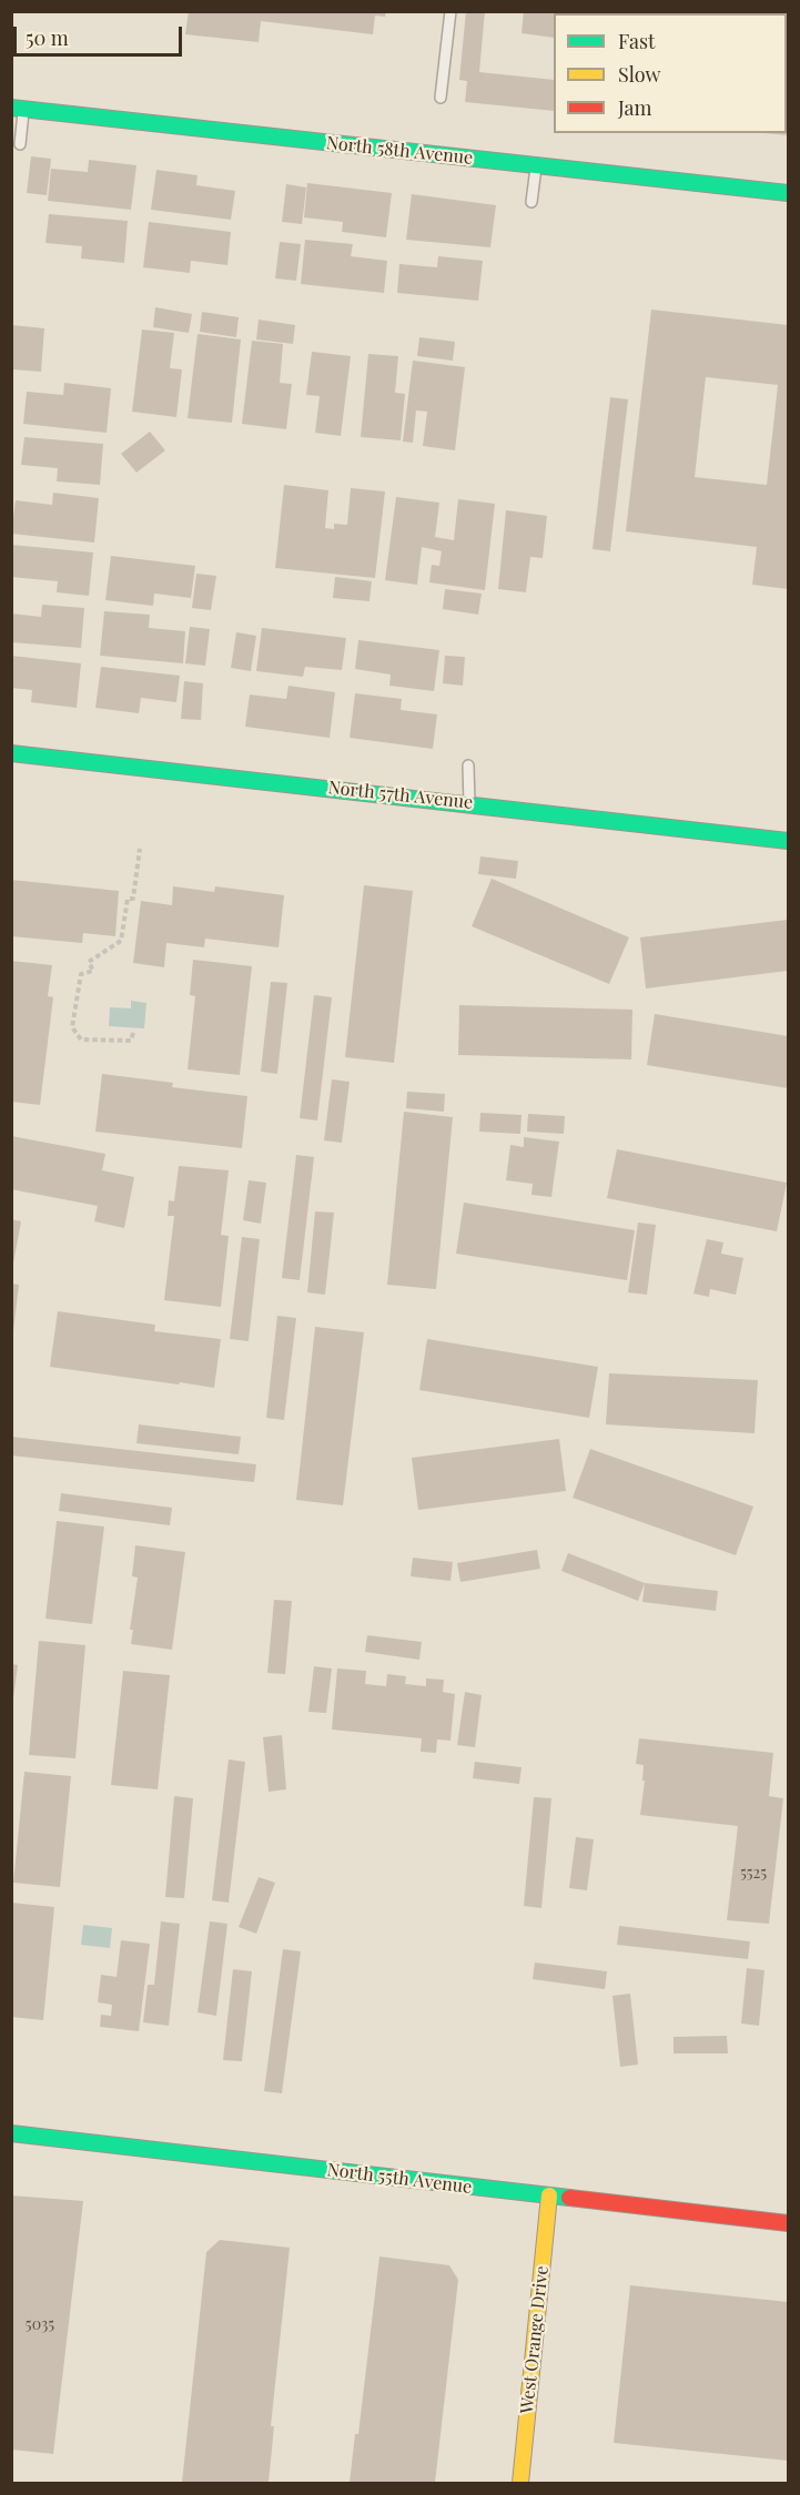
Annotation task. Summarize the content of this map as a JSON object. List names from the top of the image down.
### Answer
{
  "streets": {
    "street": [
      "North 58th Avenue",
      "North 57th Avenue",
      "North 55th Avenue",
      "West Orange Drive"
    ]
  },
  "crossings": [
    ["North 55th Avenue", "West Orange Drive"]
  ],
  "house_numbers": ["5525", "5035"],
  "legend": ["Fast", "Slow", "Jam"],
  "scale_bar": "50 m"
}
